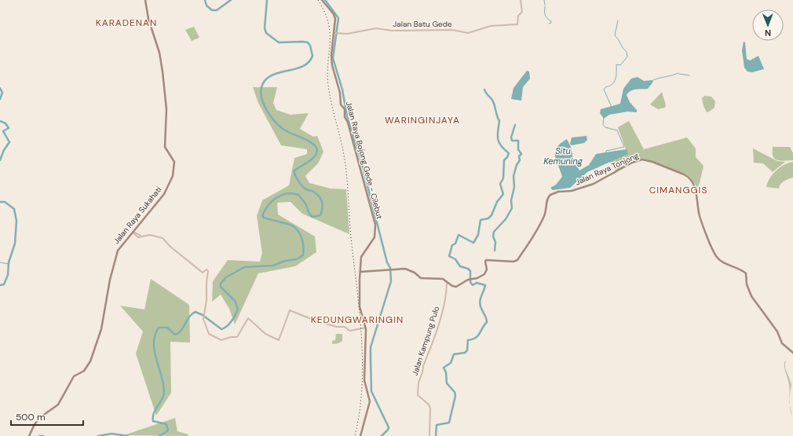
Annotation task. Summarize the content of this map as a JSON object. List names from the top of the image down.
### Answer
{
  "streets": {
    "main road": ["Jalan Raya Bojong Gede - Cilebut", "Jalan Raya Tonjong", "Jalan Raya Sukahati"],
    "street": ["Jalan Batu Gede", "Jalan Kampung Pulo"]
  },
  "crossings": [
    ["Jalan Batu Gede", "Jalan Raya Bojong Gede - Cilebut"],
    ["Jalan Raya Tonjong", "Jalan Kampung Pulo"]
  ],
  "districts": [
    "KARADENAN",
    "WARINGINJAYA",
    "CIMANGGIS",
    "KEDUNGWARINGIN"
  ],
  "water": ["Situ Kemuning"],
  "scale_bar": "500 m",
  "north": "bottom"
}
